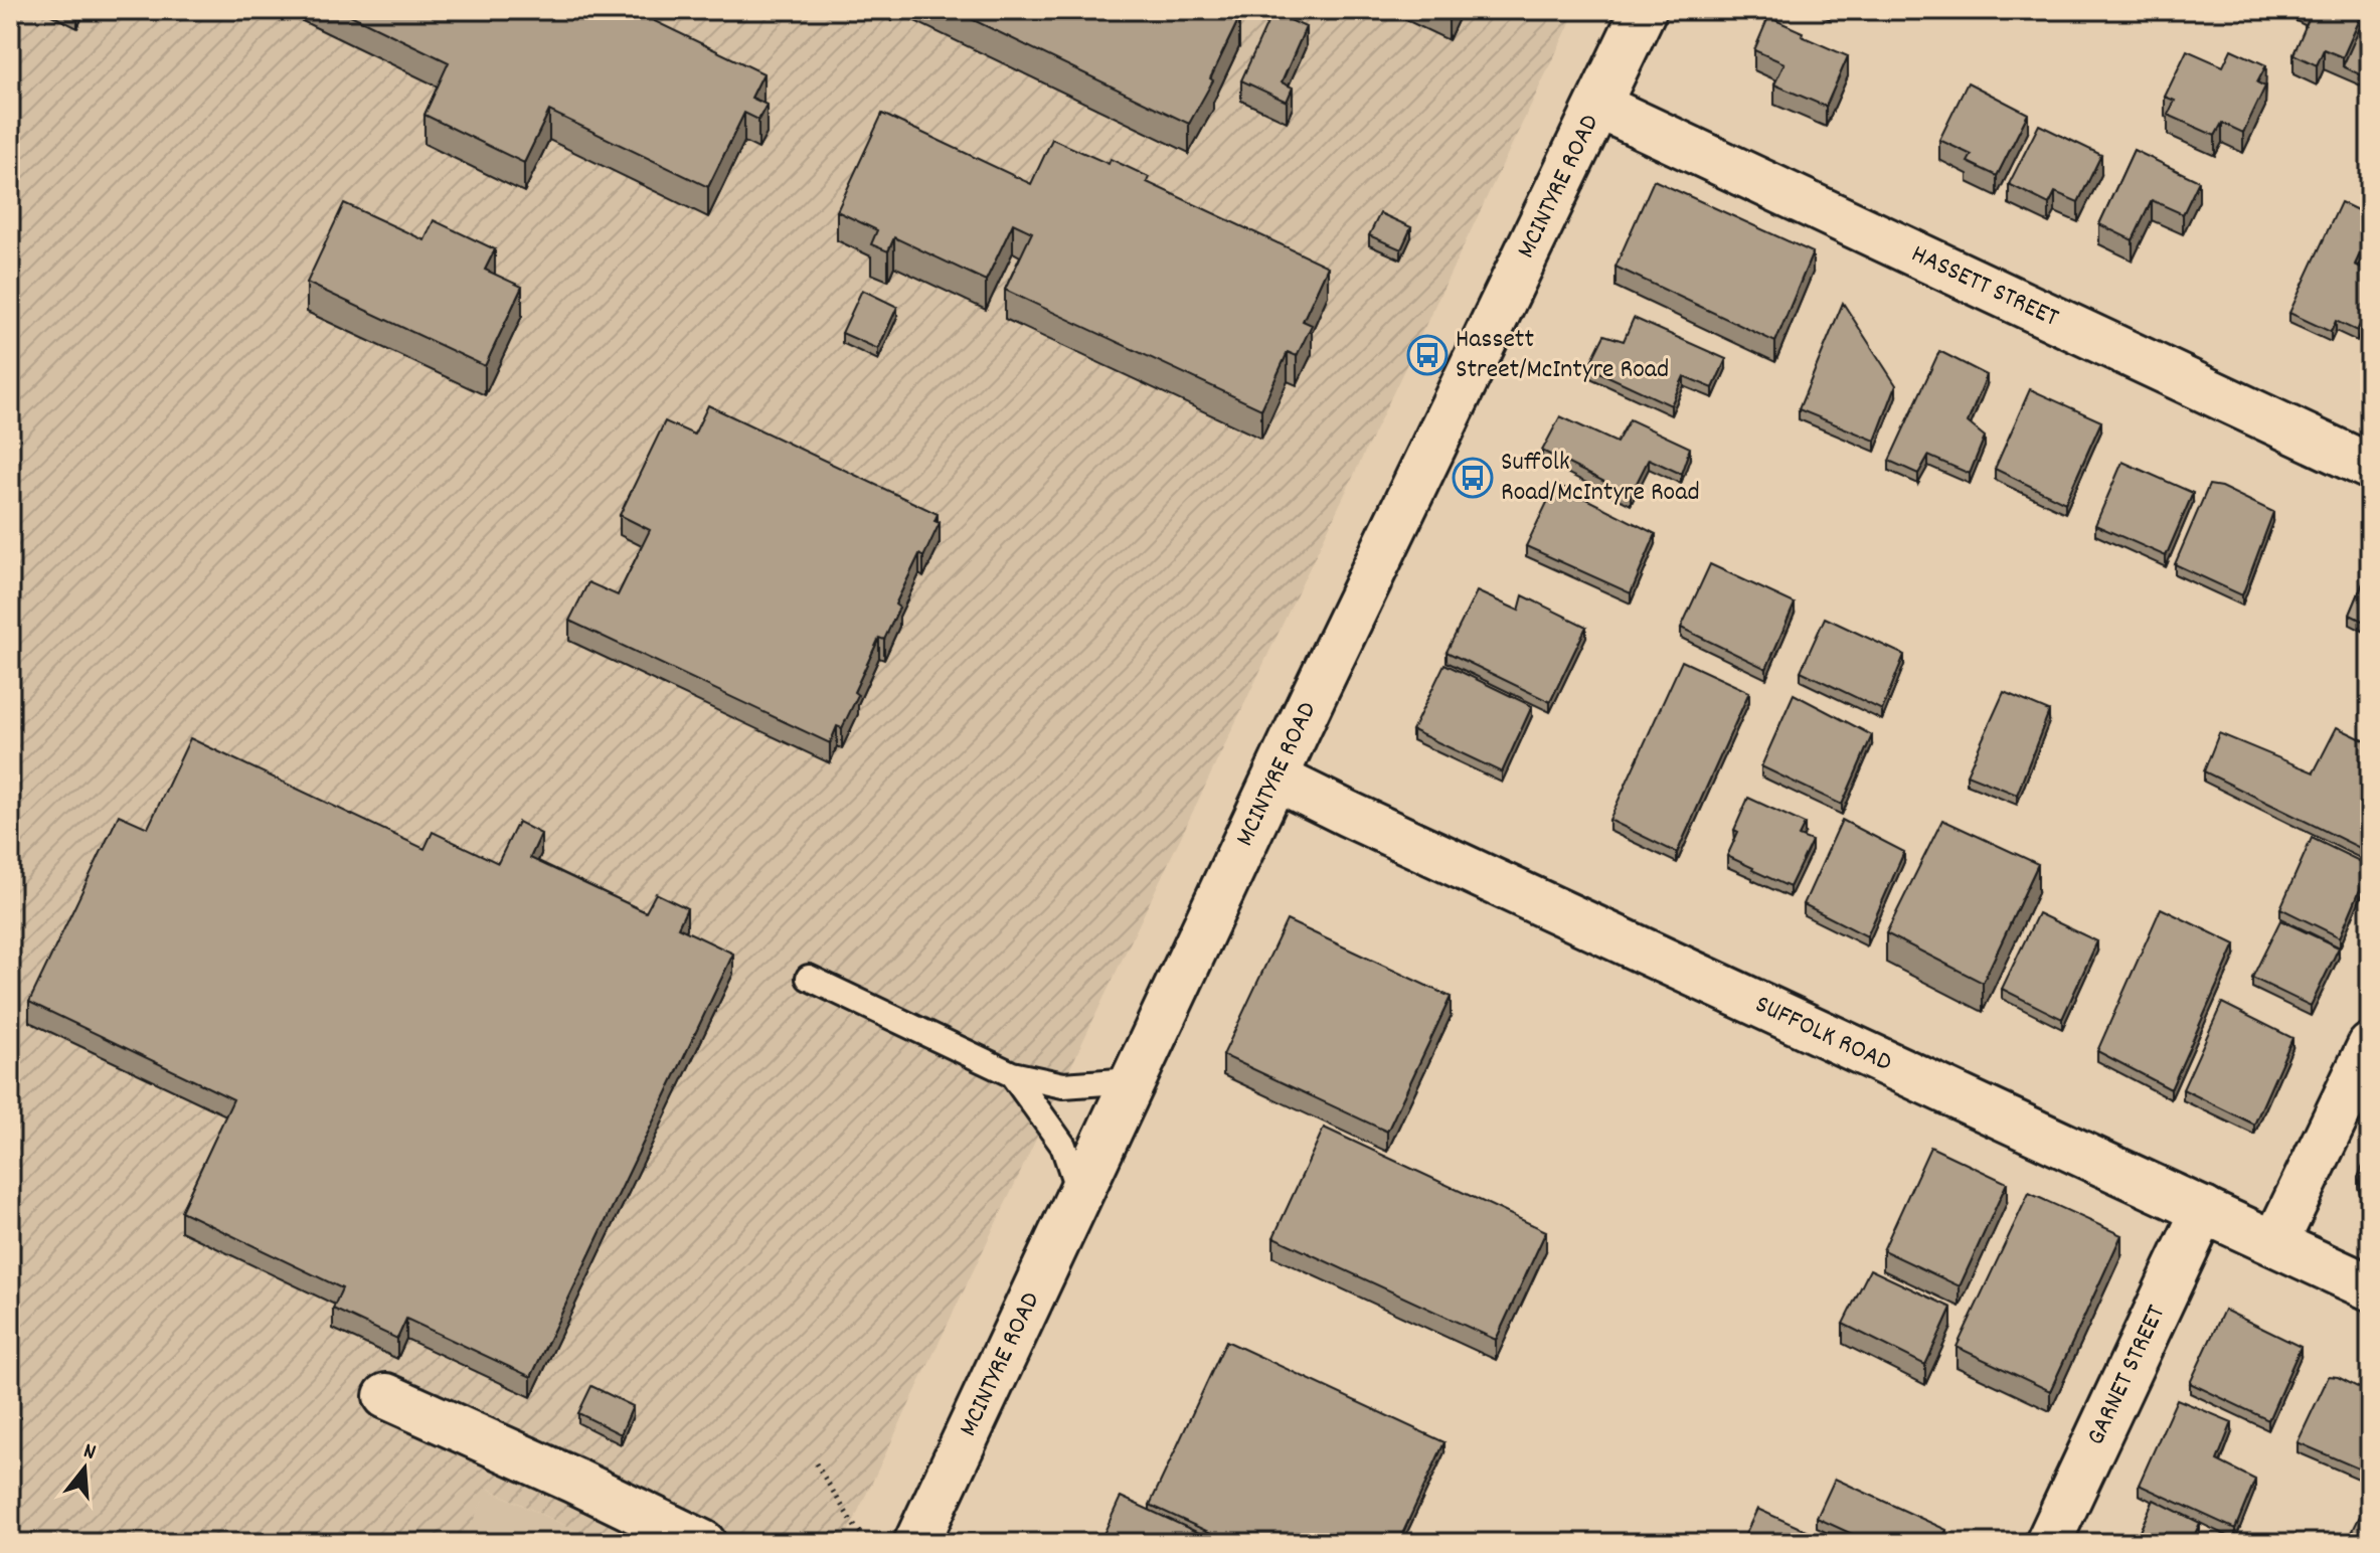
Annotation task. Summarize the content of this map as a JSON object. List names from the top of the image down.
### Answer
{
  "streets": {
    "street": [
      "MCINTYRE ROAD",
      "HASSETT STREET",
      "SUFFOLK ROAD",
      "GARNET STREET"
    ]
  },
  "crossings": [
    ["MCINTYRE ROAD", "HASSETT STREET"],
    ["MCINTYRE ROAD", "SUFFOLK ROAD"],
    ["SUFFOLK ROAD", "GARNET STREET"]
  ],
  "places": {
    "bus stop": ["Hassett Street/McIntyre Road", "Suffolk Road/McIntyre Road"]
  },
  "north": "top"
}
